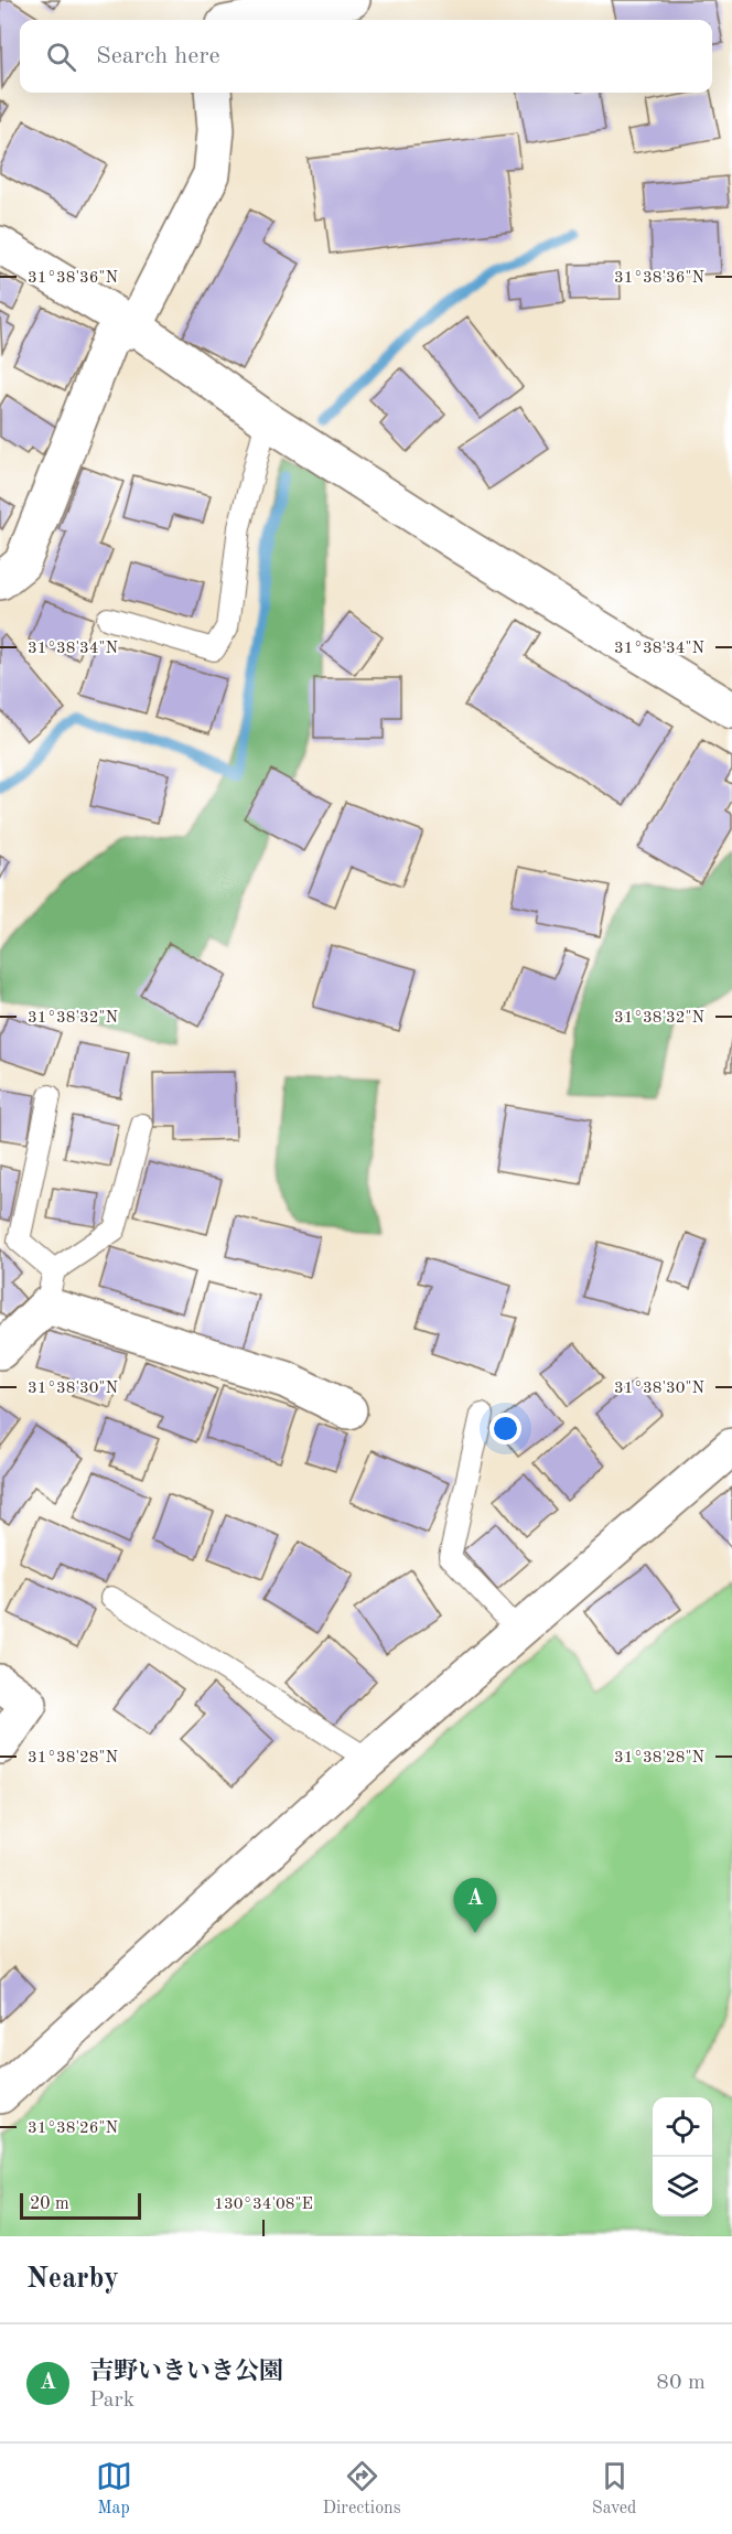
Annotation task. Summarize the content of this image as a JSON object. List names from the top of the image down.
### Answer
{
  "scale_bar": "20 m",
  "page": {
    "search": "Search here",
    "pins": "A",
    "scale": "20 m",
    "heading": "Nearby",
    "list": [
      {
        "mark": "A",
        "name": "吉野いきいき公園",
        "note": "Park",
        "value": "80 m"
      }
    ],
    "nav": ["Map", "Directions", "Saved"]
  },
  "coordinates": [
    "31°38'36\"N",
    "31°38'34\"N",
    "31°38'32\"N",
    "31°38'30\"N",
    "31°38'28\"N",
    "31°38'26\"N",
    "130°34'08\"E"
  ]
}
